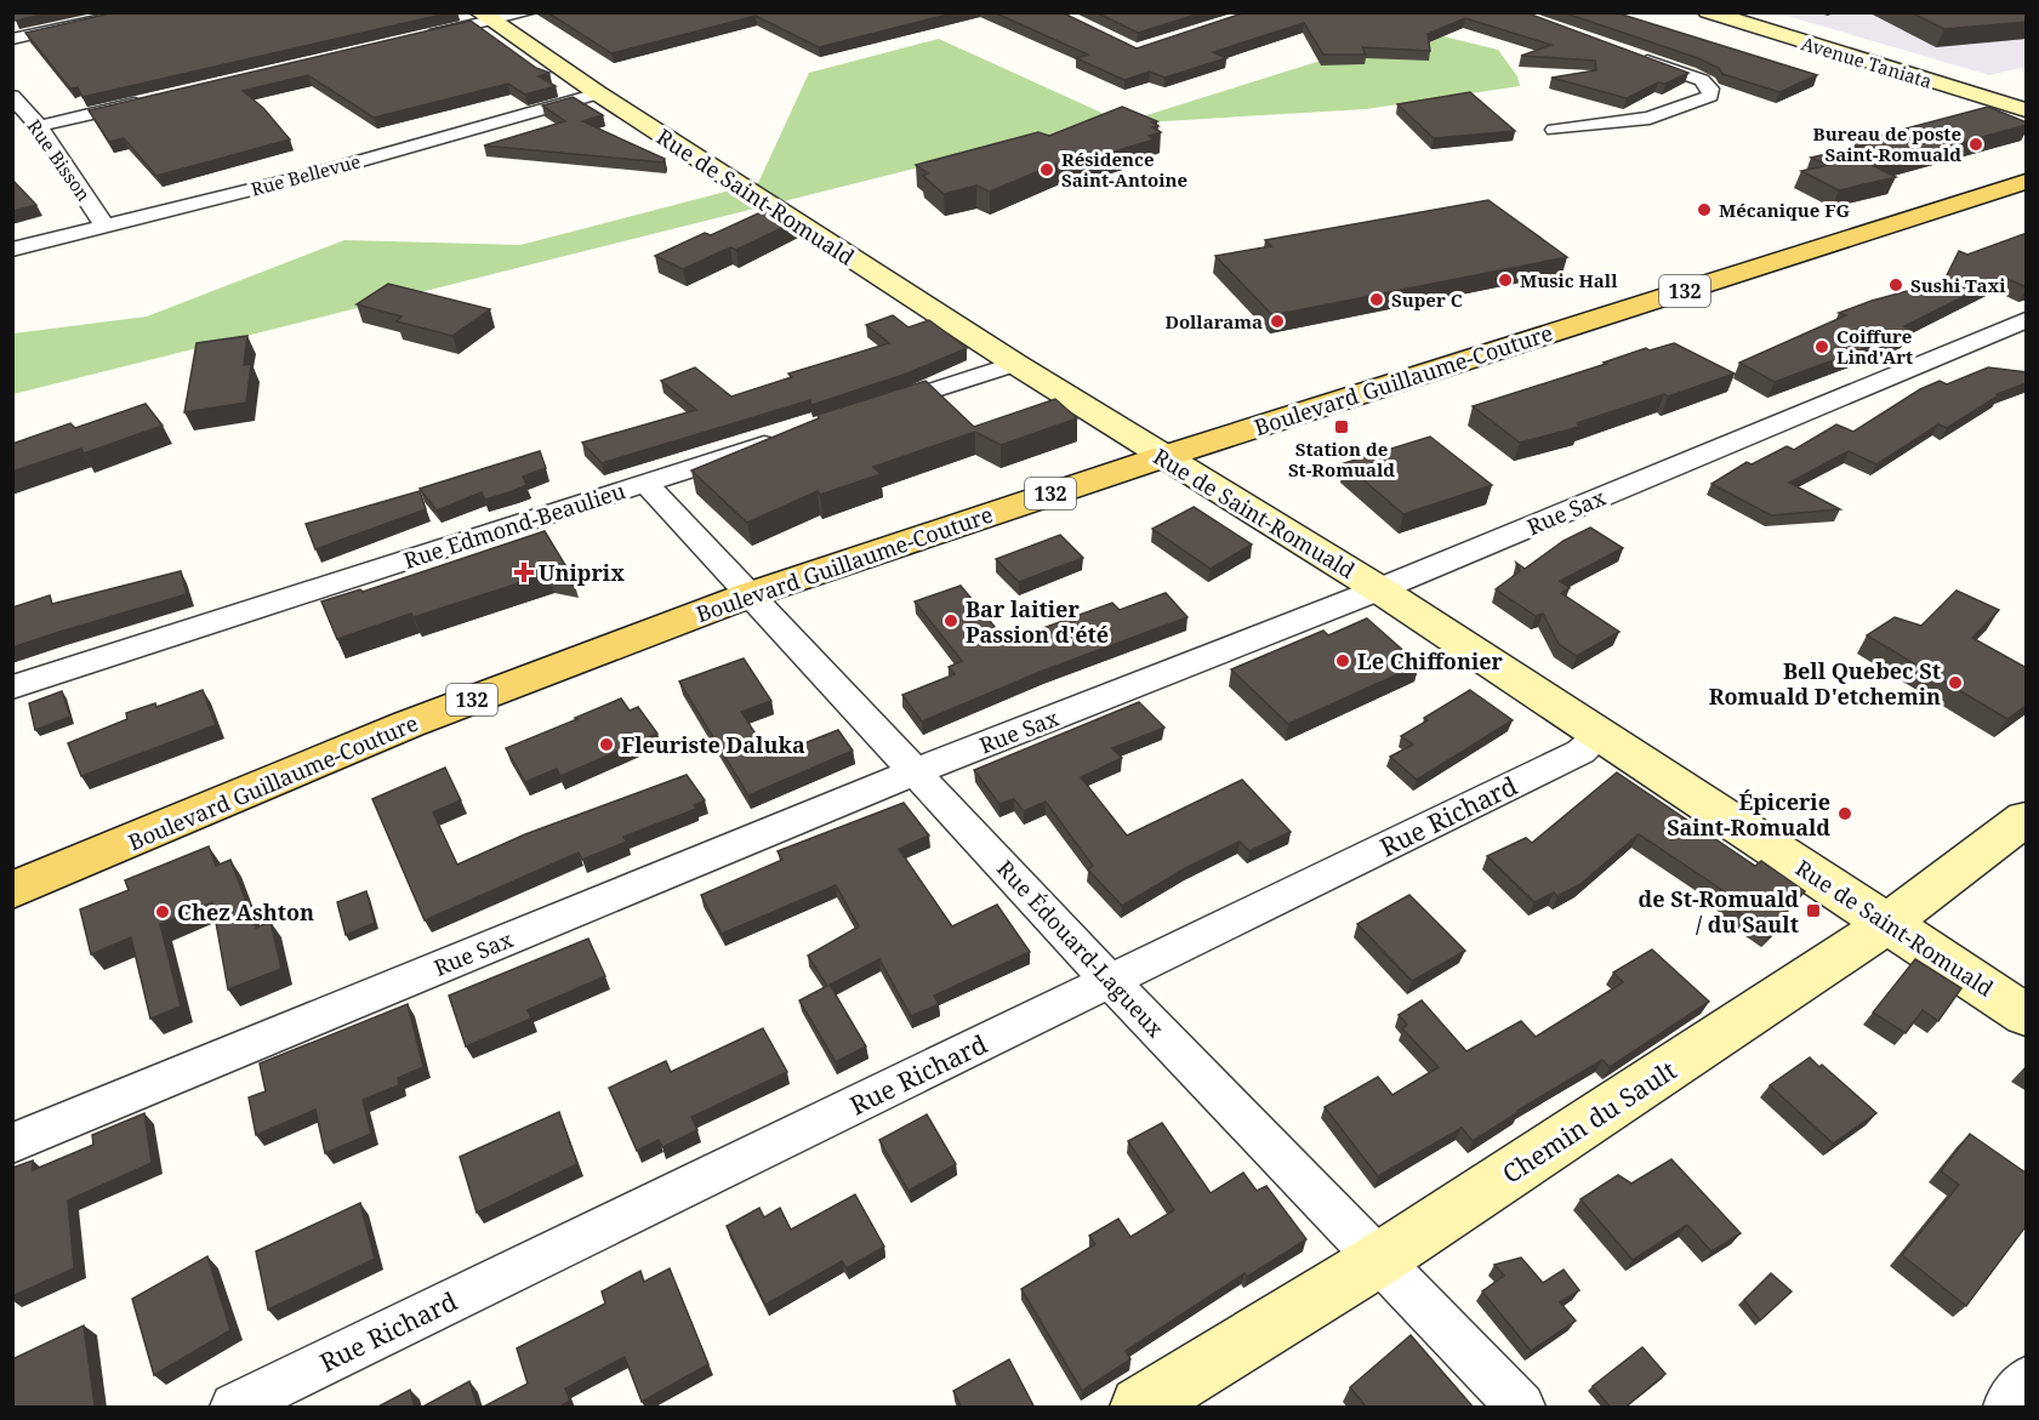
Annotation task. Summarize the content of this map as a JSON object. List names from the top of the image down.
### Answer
{
  "streets": {
    "main road": ["132", "Boulevard Guillaume-Couture"],
    "street": [
      "Avenue Taniata",
      "Rue Bisson",
      "Rue Bellevue",
      "Rue de Saint-Romuald",
      "Rue Sax",
      "Rue Edmond-Beaulieu",
      "Rue Richard",
      "Rue Édouard-Lagueux",
      "Chemin du Sault"
    ]
  },
  "crossings": [
    ["Rue Bisson", "Rue Bellevue"],
    ["Rue Bellevue", "Rue de Saint-Romuald"],
    ["Rue de Saint-Romuald", "Boulevard Guillaume-Couture"],
    ["Rue de Saint-Romuald", "Rue Sax"],
    ["Rue de Saint-Romuald", "Rue Richard"],
    ["Rue de Saint-Romuald", "Chemin du Sault"],
    ["Boulevard Guillaume-Couture", "Rue Édouard-Lagueux"],
    ["Rue Sax", "Rue Édouard-Lagueux"],
    ["Rue Edmond-Beaulieu", "Rue Édouard-Lagueux"],
    ["Rue Richard", "Rue Édouard-Lagueux"],
    ["Rue Édouard-Lagueux", "Chemin du Sault"]
  ],
  "places": {
    "other": [
      "Bureau de poste Saint-Romuald",
      "Résidence Saint-Antoine",
      "Mécanique FG",
      "Music Hall",
      "Sushi Taxi",
      "Super C",
      "Dollarama",
      "Coiffure Lind'Art",
      "Bar laitier Passion d'été",
      "Le Chiffonier",
      "Bell Quebec St Romuald D'etchemin",
      "Fleuriste Daluka",
      "Épicerie Saint-Romuald",
      "Chez Ashton"
    ],
    "transit": ["Station de St-Romuald", "de St-Romuald / du Sault"],
    "health": ["Uniprix"]
  }
}
